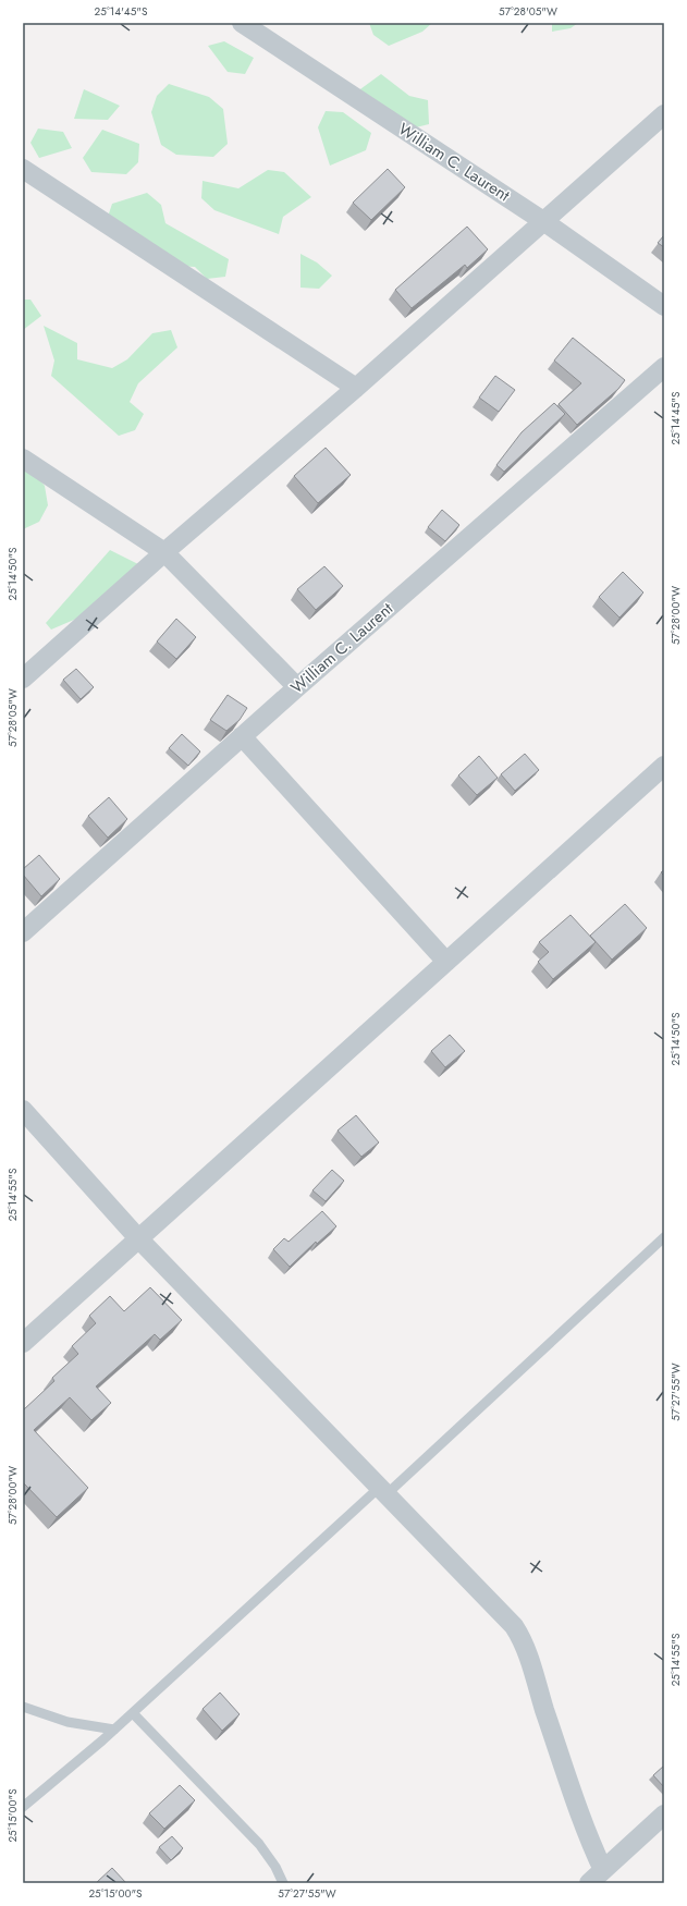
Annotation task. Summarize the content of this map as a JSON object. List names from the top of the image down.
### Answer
{
  "streets": {
    "street": ["William C. Laurent"]
  },
  "coordinates": [
    "25°14'45\"S",
    "57°28'05\"W",
    "25°14'50\"S",
    "57°28'00\"W",
    "25°14'55\"S",
    "57°27'55\"W",
    "25°15'00\"S"
  ]
}
